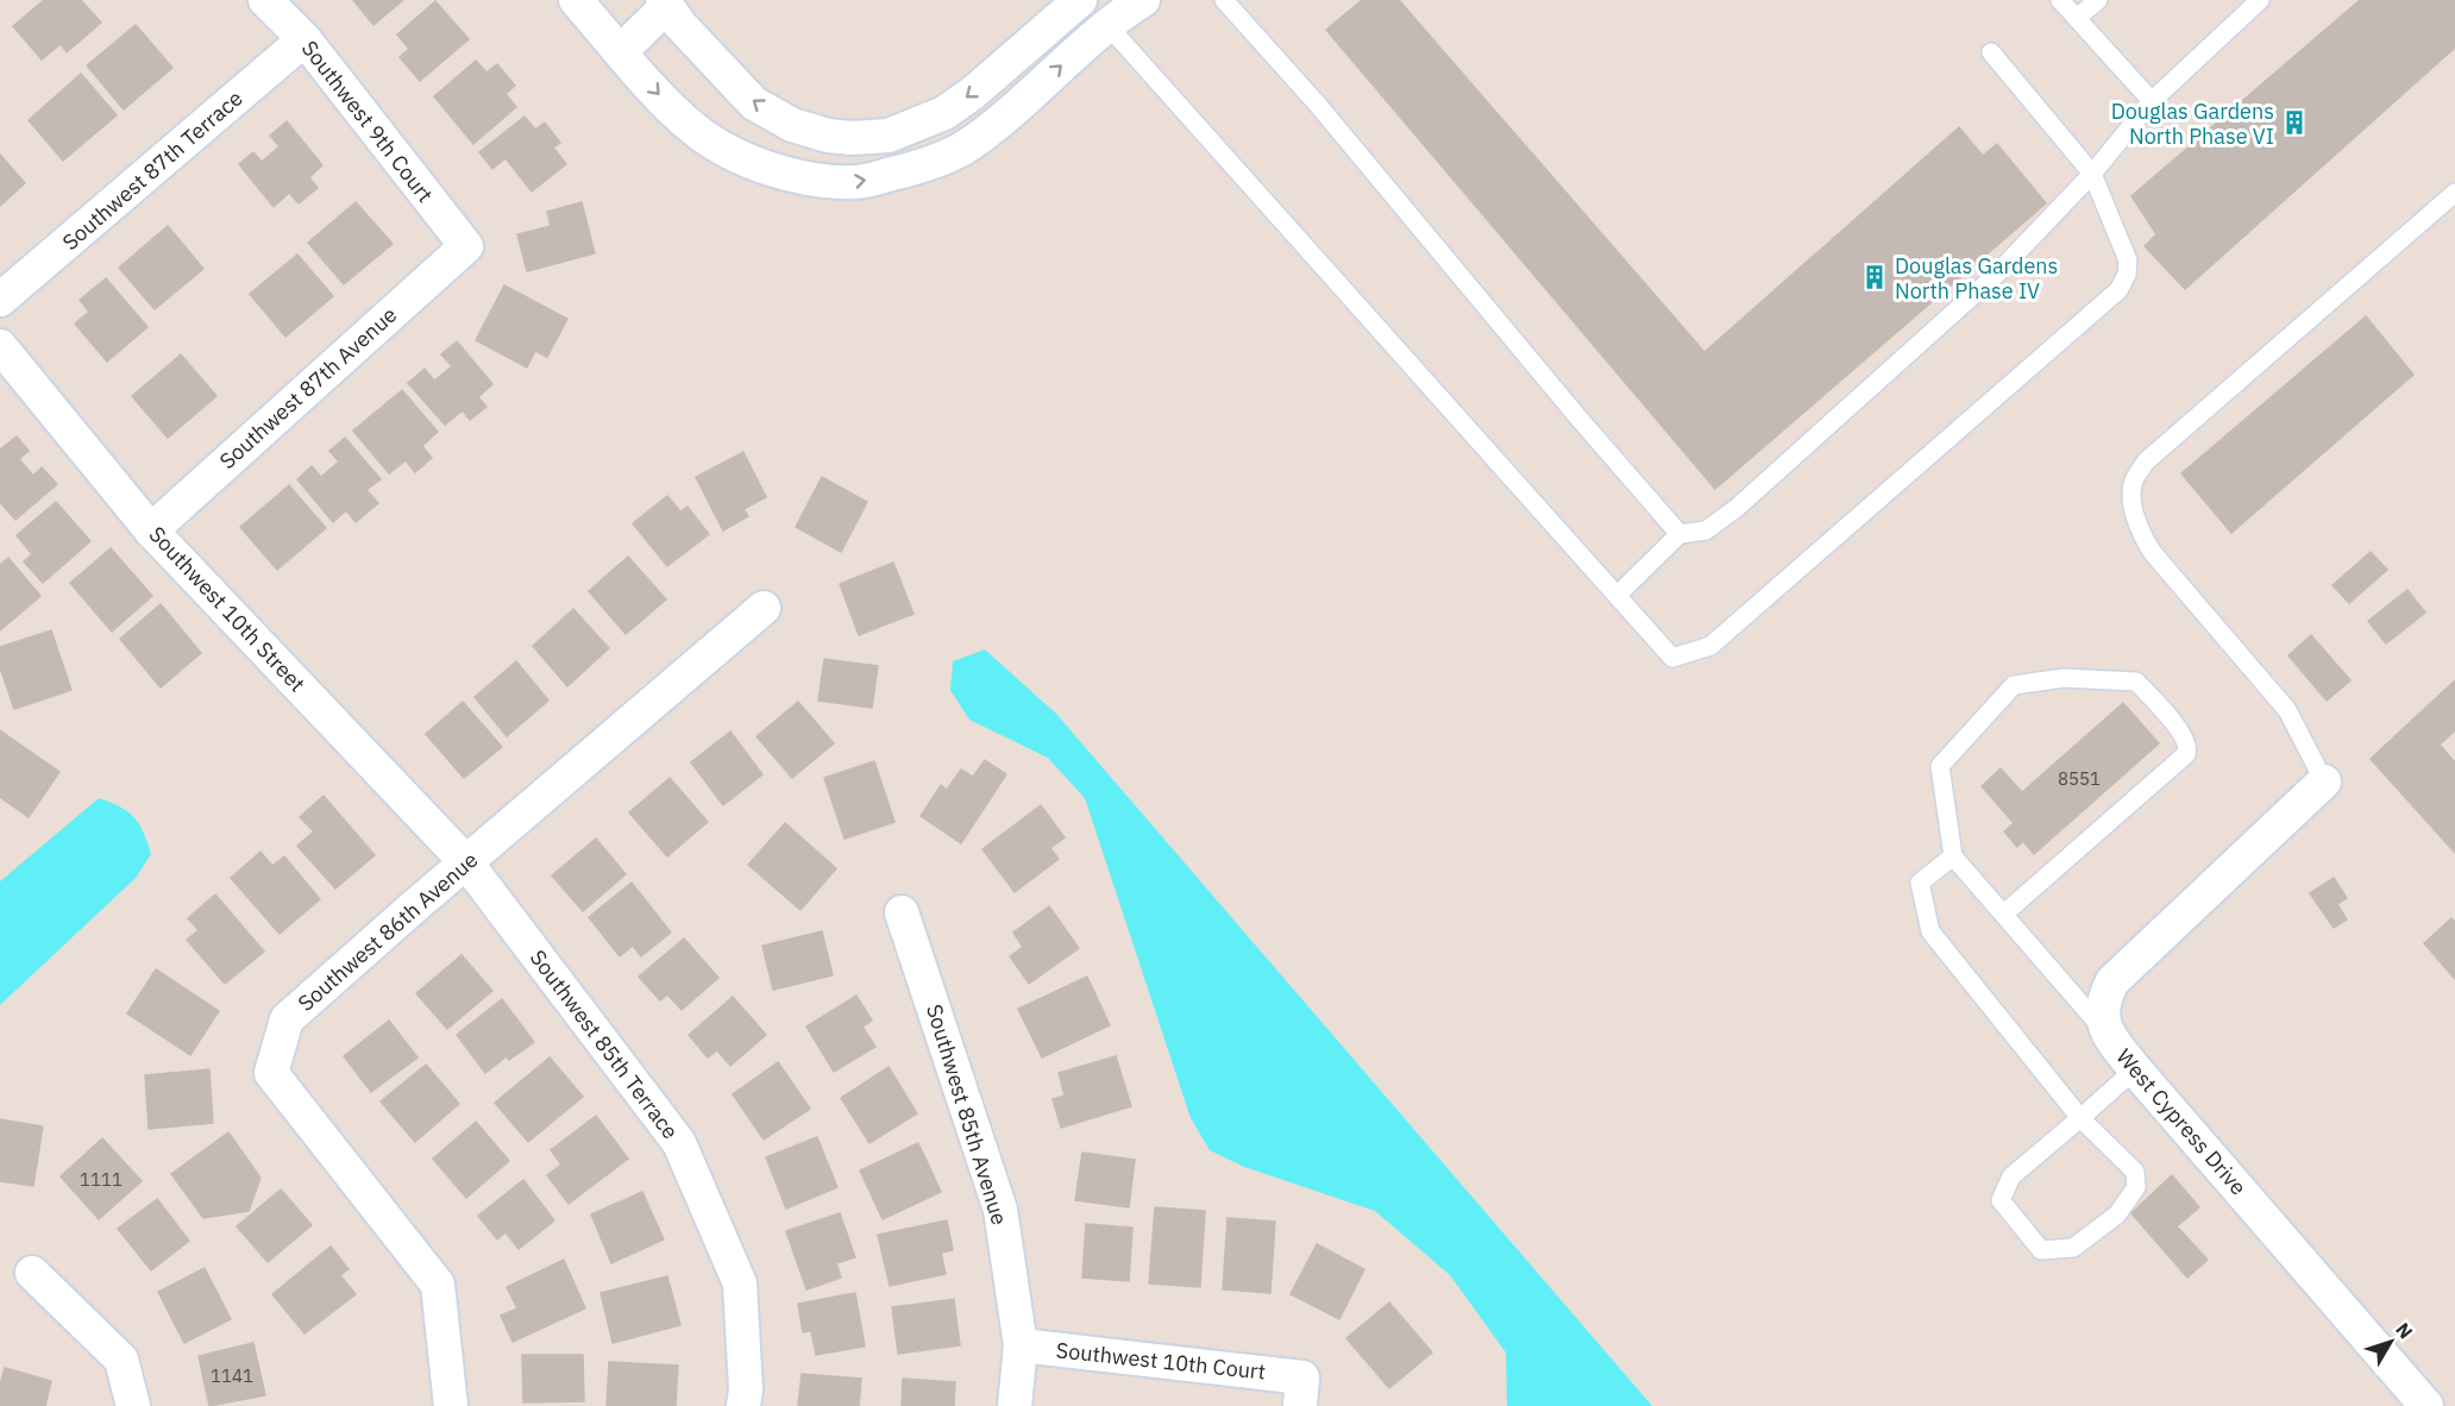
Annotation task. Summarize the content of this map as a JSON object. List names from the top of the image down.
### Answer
{
  "streets": {
    "street": [
      "Southwest 9th Court",
      "Southwest 87th Terrace",
      "Southwest 87th Avenue",
      "Southwest 10th Street",
      "Southwest 86th Avenue",
      "Southwest 85th Terrace",
      "Southwest 85th Avenue",
      "West Cypress Drive",
      "Southwest 10th Court"
    ]
  },
  "crossings": [
    ["Southwest 9th Court", "Southwest 87th Terrace"],
    ["Southwest 9th Court", "Southwest 87th Avenue"],
    ["Southwest 87th Avenue", "Southwest 10th Street"],
    ["Southwest 10th Street", "Southwest 86th Avenue"],
    ["Southwest 10th Street", "Southwest 85th Terrace"],
    ["Southwest 86th Avenue", "Southwest 85th Terrace"],
    ["Southwest 85th Avenue", "Southwest 10th Court"]
  ],
  "places": {
    "building": ["Douglas Gardens North Phase VI", "Douglas Gardens North Phase IV"]
  },
  "house_numbers": ["8551", "1111", "1141"],
  "north": "top right"
}
